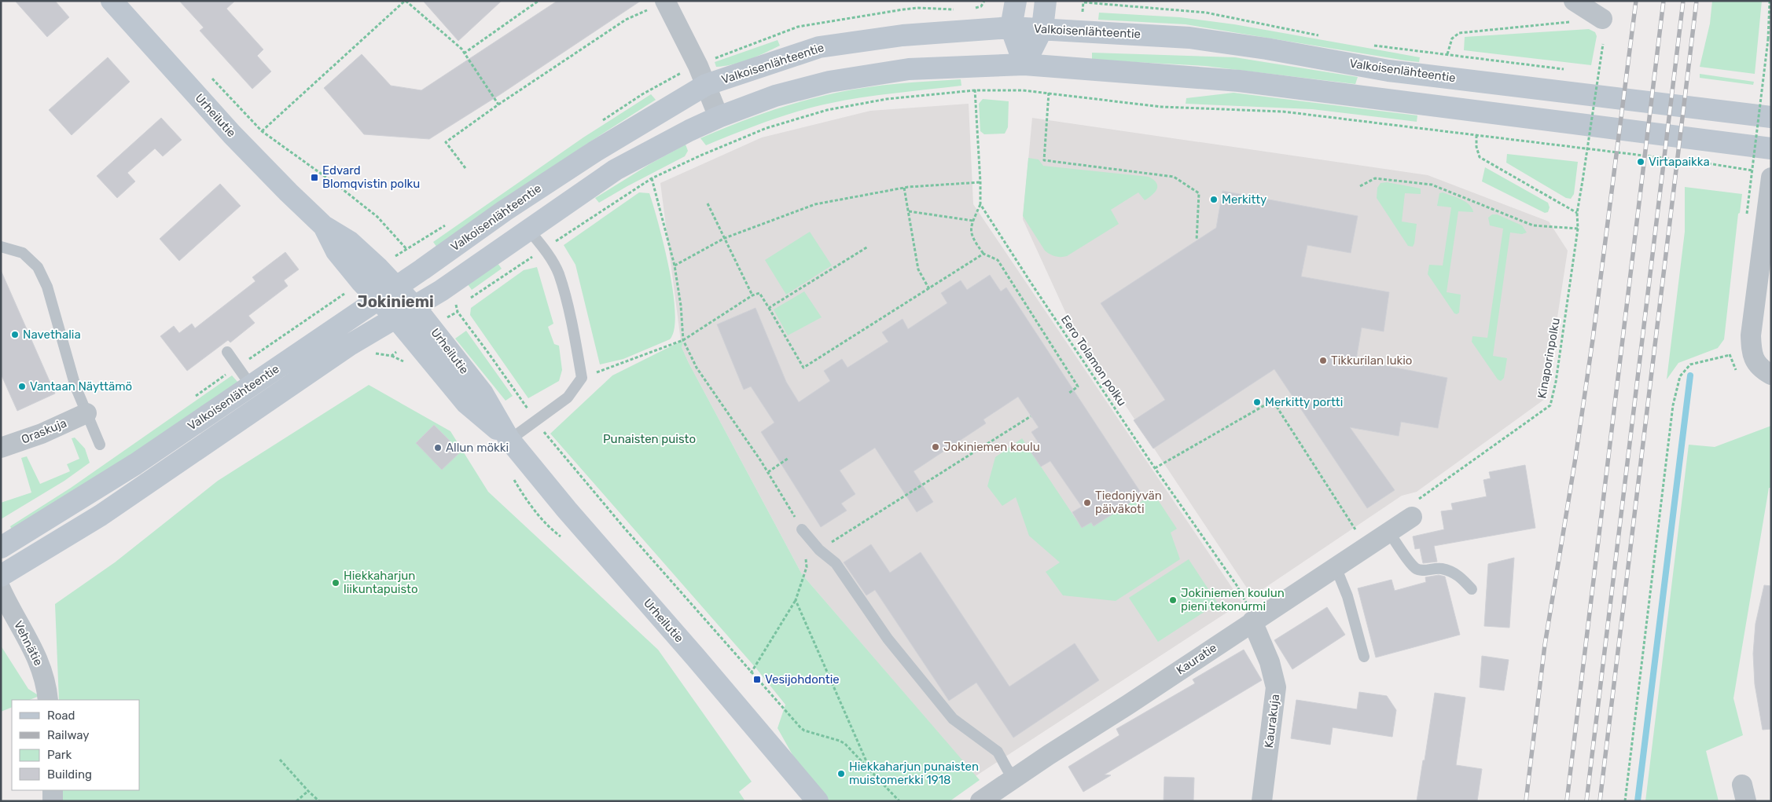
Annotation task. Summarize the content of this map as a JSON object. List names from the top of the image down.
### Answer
{
  "streets": {
    "main road": ["Valkoisenlähteentie", "Urheilutie"],
    "street": [
      "Oraskuja",
      "Vehnätie",
      "Kauratie",
      "Kaurakuja"
    ],
    "path": ["Kinaporinpolku", "Eero Tolamon polku"]
  },
  "crossings": [
    ["Valkoisenlähteentie", "Urheilutie"],
    ["Kinaporinpolku", "Kauratie"],
    ["Eero Tolamon polku", "Kauratie"],
    ["Eero Tolamon polku", "Kaurakuja"],
    ["Kauratie", "Kaurakuja"]
  ],
  "districts": ["Jokiniemi"],
  "parks": ["Punaisten puisto"],
  "places": {
    "other": [
      "Virtapaikka",
      "Merkitty",
      "Navethalia",
      "Tikkurilan lukio",
      "Vantaan Näyttämö",
      "Merkitty portti",
      "Jokiniemen koulu",
      "Allun mökki",
      "Tiedonjyvän päiväkoti",
      "Hiekkaharjun liikuntapuisto",
      "Jokiniemen koulun pieni tekonurmi",
      "Hiekkaharjun punaisten muistomerkki 1918"
    ],
    "transit": ["Edvard Blomqvistin polku", "Vesijohdontie"]
  },
  "legend": [
    "Road",
    "Railway",
    "Park",
    "Building"
  ]
}
